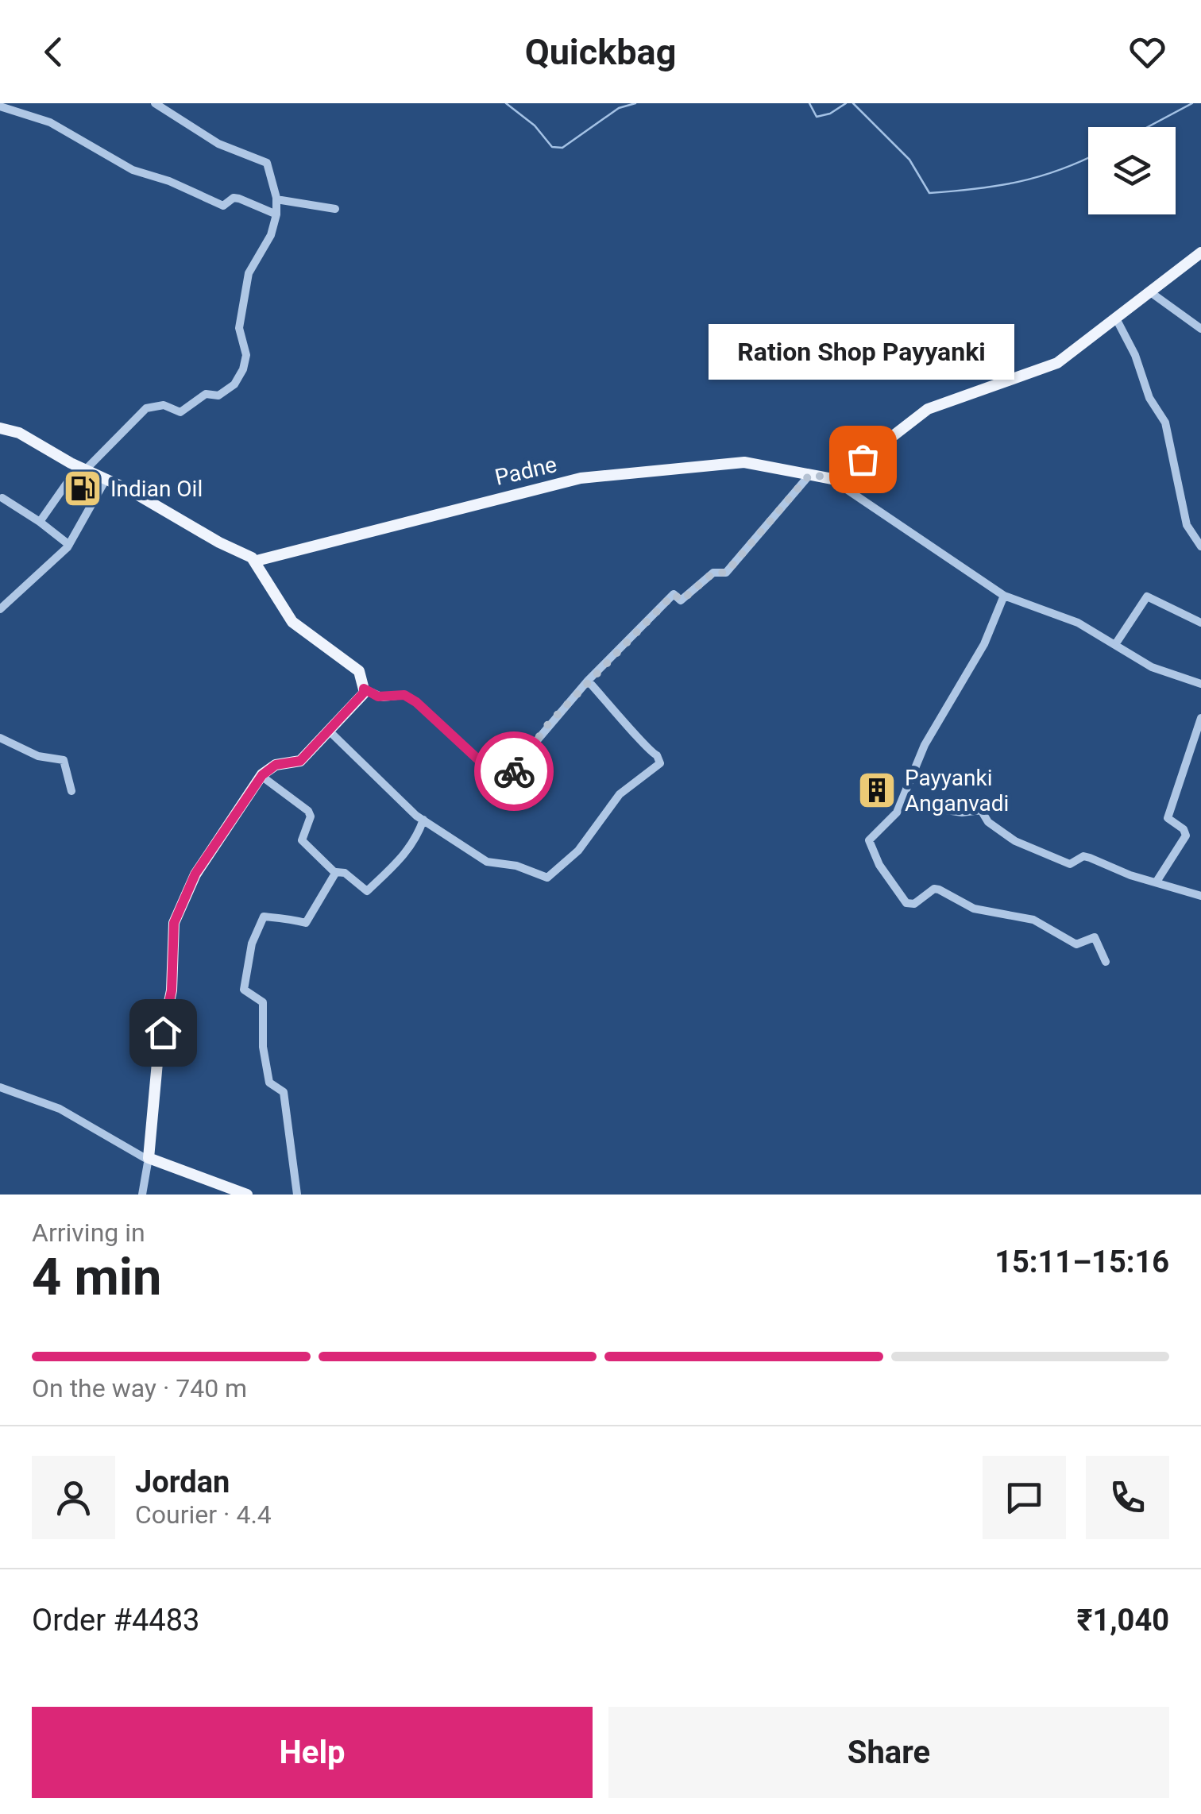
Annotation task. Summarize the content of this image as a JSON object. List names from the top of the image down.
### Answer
{
  "streets": {
    "main road": ["Padne"]
  },
  "places": {
    "other": ["Ration Shop Payyanki"],
    "fuel station": ["Indian Oil"],
    "building": ["Payyanki Anganvadi"]
  },
  "page": {
    "header": "Quickbag",
    "bubble": "Ration Shop Payyanki",
    "heading": ["4 min", "Arriving in", "15:11–15:16"],
    "panel": [
      "Jordan",
      "Courier · 4.4",
      "Order #4483",
      "₹1,040"
    ],
    "bar": "On the way · 740 m",
    "buttons": ["Help", "Share"]
  }
}
